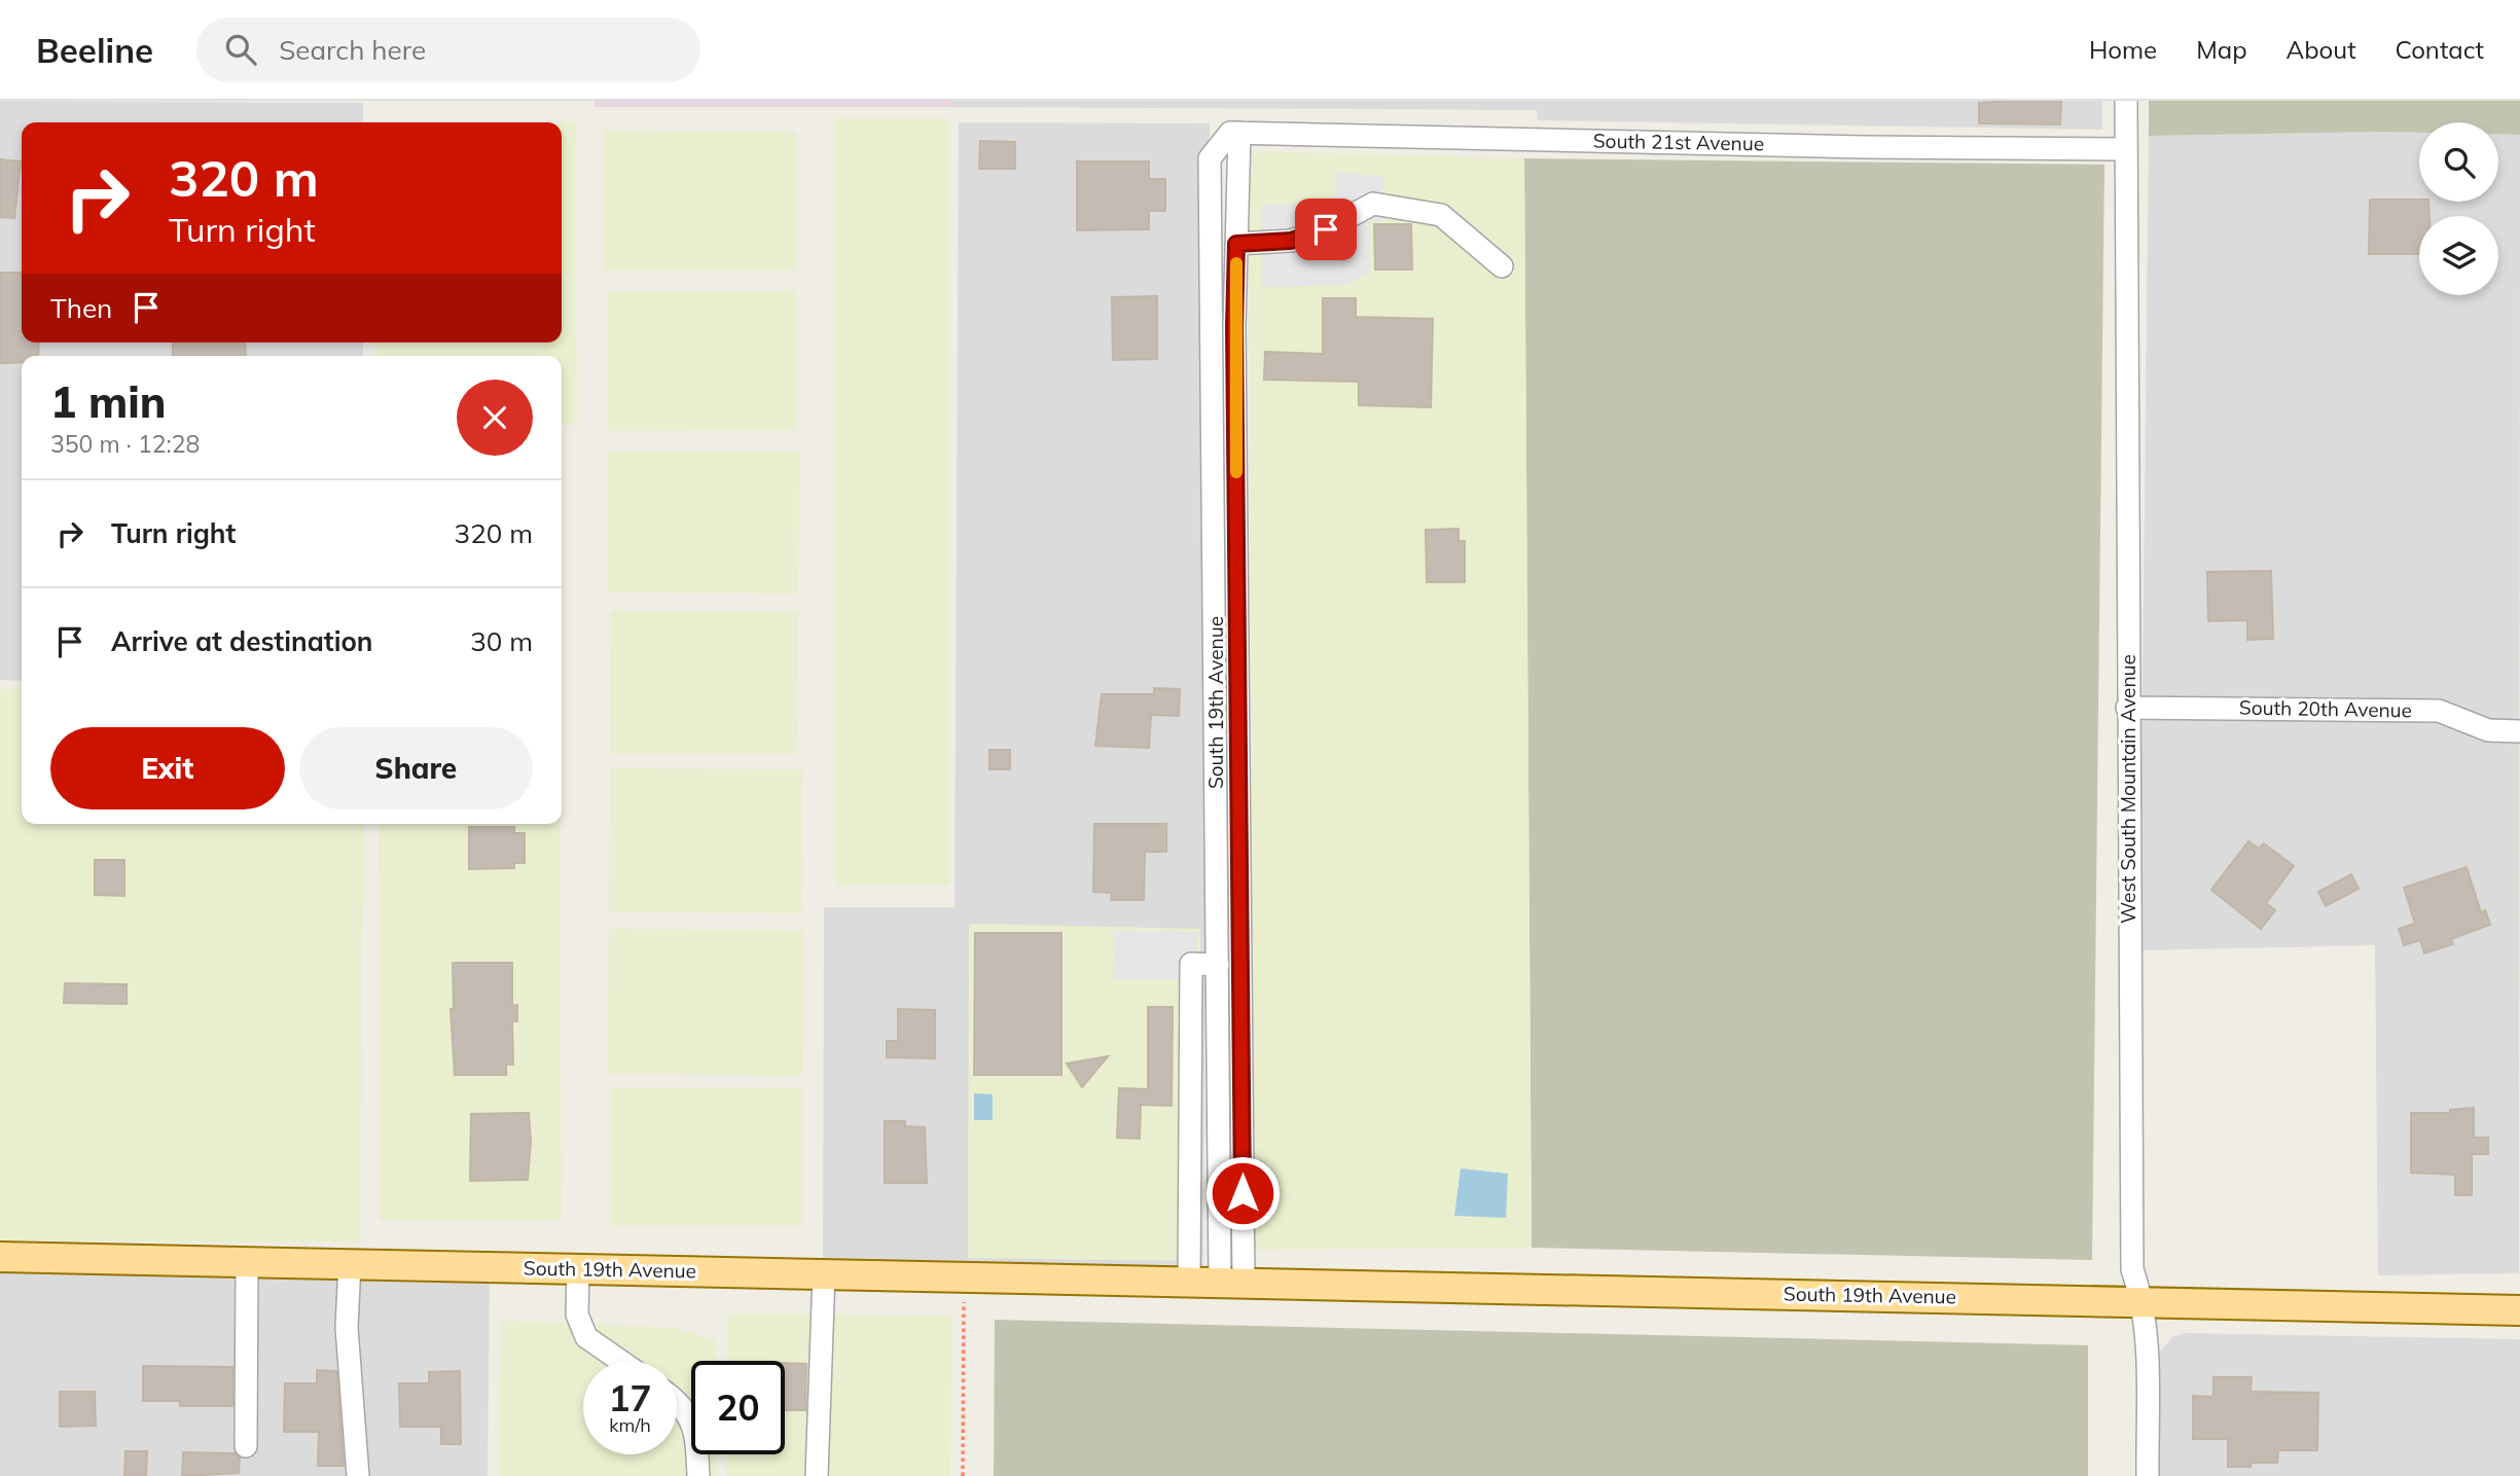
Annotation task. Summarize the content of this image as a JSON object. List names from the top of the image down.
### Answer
{
  "streets": {
    "main road": ["South 19th Avenue"],
    "street": ["South 21st Avenue", "South 20th Avenue", "West South Mountain Avenue"]
  },
  "crossings": [
    ["South 21st Avenue", "South 19th Avenue"],
    ["South 21st Avenue", "West South Mountain Avenue"],
    ["South 19th Avenue", "West South Mountain Avenue"],
    ["South 20th Avenue", "West South Mountain Avenue"]
  ],
  "page": {
    "header": "Beeline",
    "search": "Search here",
    "nav": [
      "Home",
      "Map",
      "About",
      "Contact"
    ],
    "turn": ["320 m", "Turn right"],
    "then": "Then",
    "heading": ["1 min", "350 m · 12:28"],
    "list": [
      {
        "name": "Turn right",
        "value": "320 m"
      },
      {
        "name": "Arrive at destination",
        "value": "30 m"
      }
    ],
    "buttons": ["Exit", "Share"],
    "speed": "17 km/h",
    "limit": "20"
  }
}
